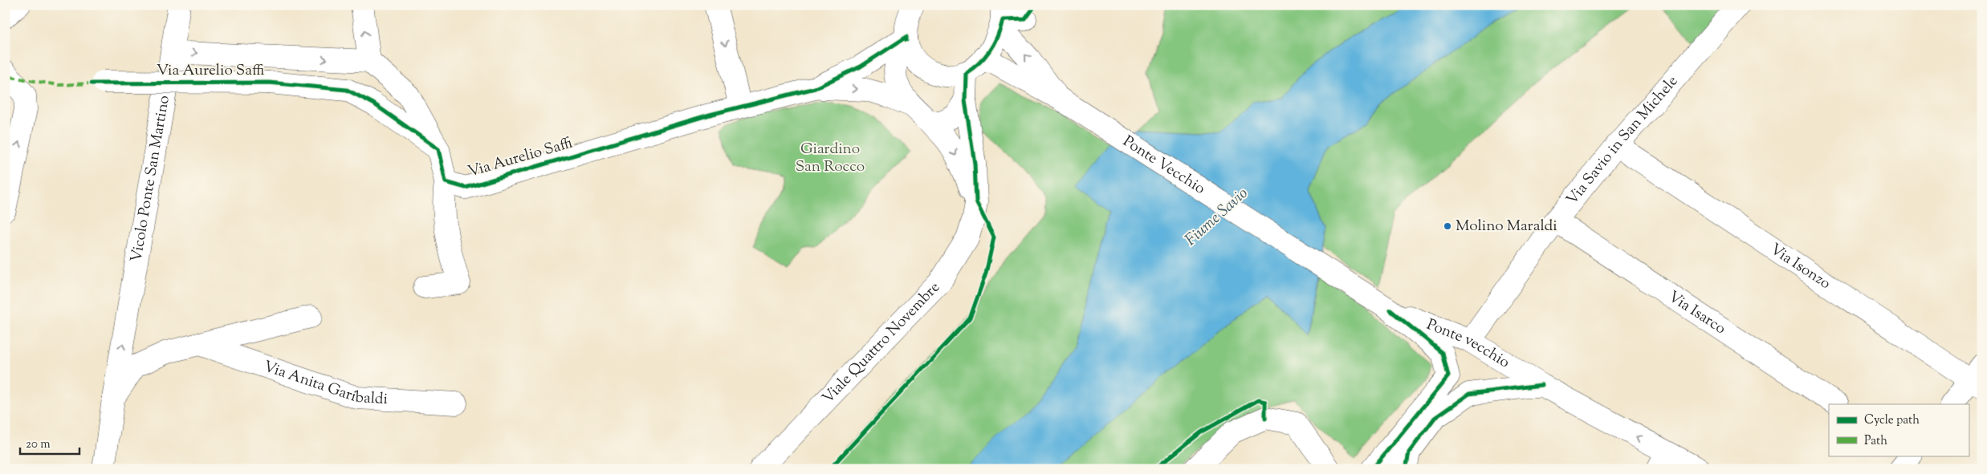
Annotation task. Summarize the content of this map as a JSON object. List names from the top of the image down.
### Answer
{
  "streets": {
    "street": [
      "Via Aurelio Saffi",
      "Via Savio in San Michele",
      "Ponte Vecchio",
      "Vicolo Ponte San Martino",
      "Via Isonzo",
      "Via Isarco",
      "Viale Quattro Novembre",
      "Ponte vecchio",
      "Via Anita Garibaldi"
    ]
  },
  "crossings": [
    ["Via Savio in San Michele", "Via Isonzo"],
    ["Via Savio in San Michele", "Via Isarco"],
    ["Via Savio in San Michele", "Ponte vecchio"],
    ["Ponte Vecchio", "Ponte vecchio"]
  ],
  "one_way": ["Ponte vecchio"],
  "water": ["Fiume Savio"],
  "parks": ["Giardino San Rocco"],
  "places": ["Molino Maraldi"],
  "legend": ["Cycle path", "Path"],
  "scale_bar": "20 m"
}
